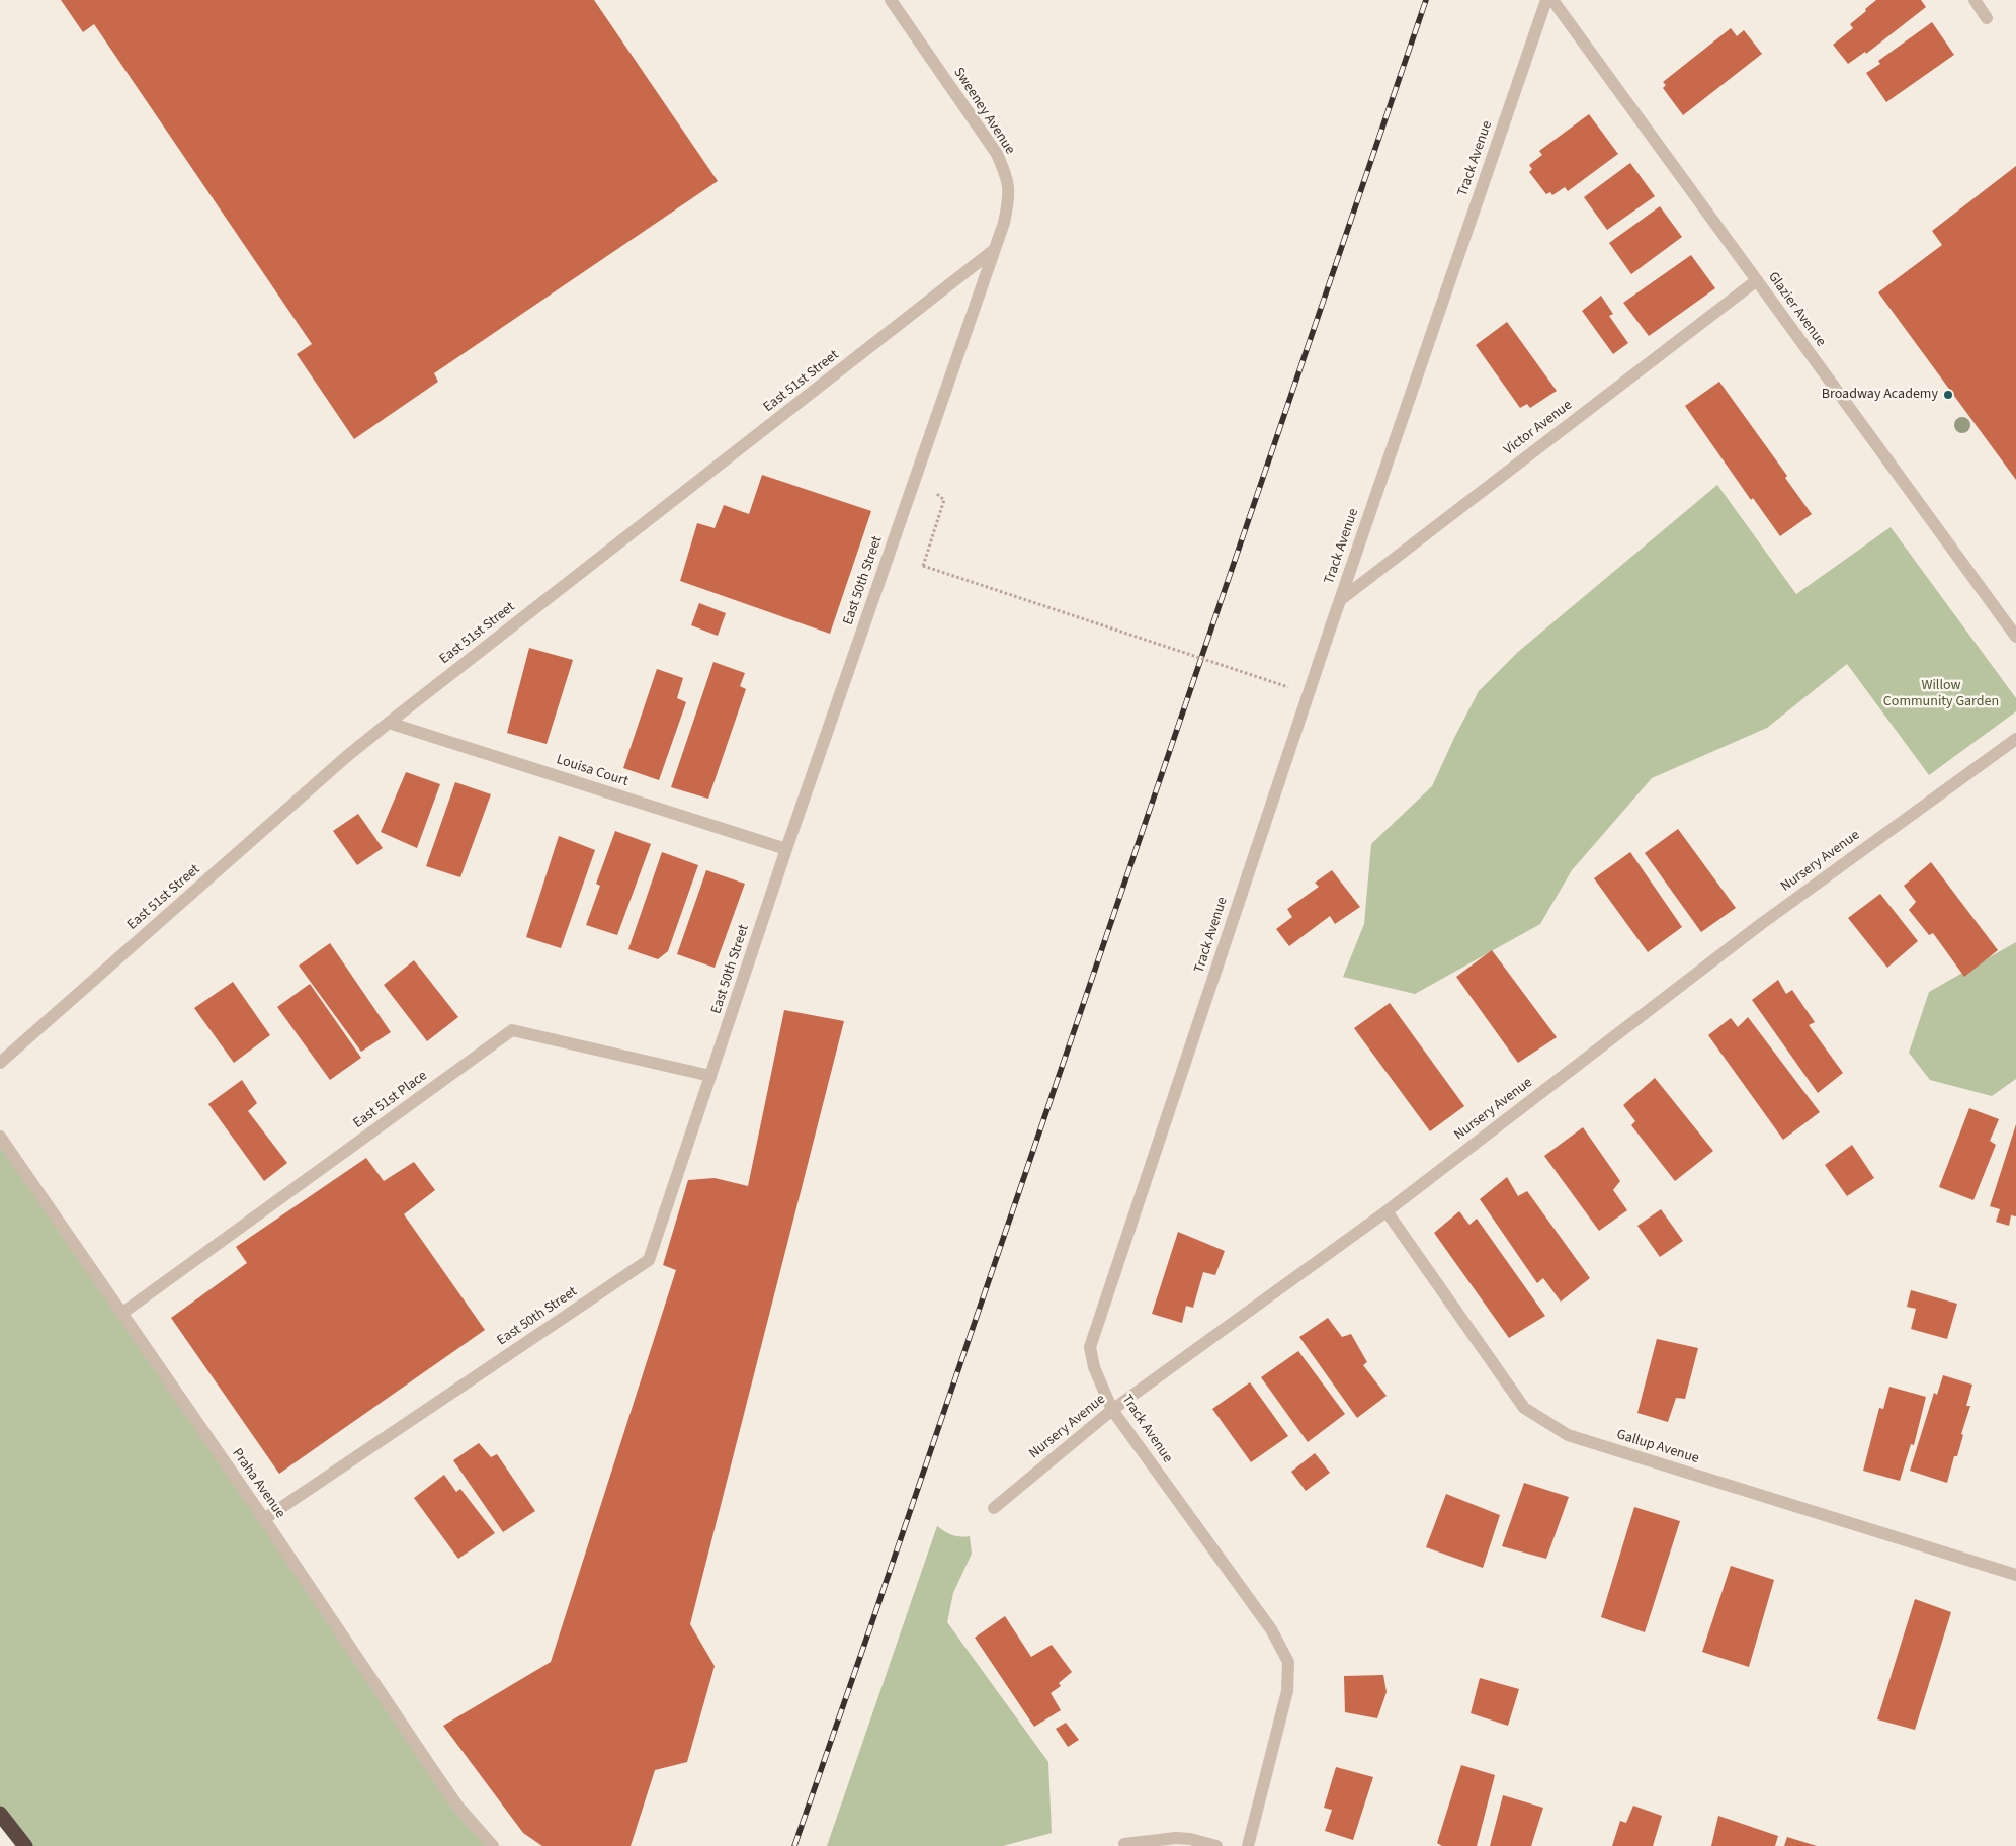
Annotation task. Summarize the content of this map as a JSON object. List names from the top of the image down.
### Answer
{
  "streets": {
    "street": [
      "Sweeney Avenue",
      "Track Avenue",
      "Glazier Avenue",
      "East 51st Street",
      "Victor Avenue",
      "East 50th Street",
      "Louisa Court",
      "Nursery Avenue",
      "East 51st Place",
      "Gallup Avenue",
      "Praha Avenue"
    ]
  },
  "crossings": [
    ["Sweeney Avenue", "East 51st Street"],
    ["Sweeney Avenue", "East 50th Street"],
    ["Track Avenue", "Victor Avenue"],
    ["Track Avenue", "Nursery Avenue"],
    ["Glazier Avenue", "Victor Avenue"],
    ["East 51st Street", "East 50th Street"],
    ["East 51st Street", "Louisa Court"],
    ["East 50th Street", "Louisa Court"],
    ["East 50th Street", "East 51st Place"],
    ["East 50th Street", "Praha Avenue"],
    ["Nursery Avenue", "Gallup Avenue"],
    ["East 51st Place", "Praha Avenue"]
  ],
  "parks": ["Willow Community Garden"],
  "places": ["Broadway Academy"]
}
